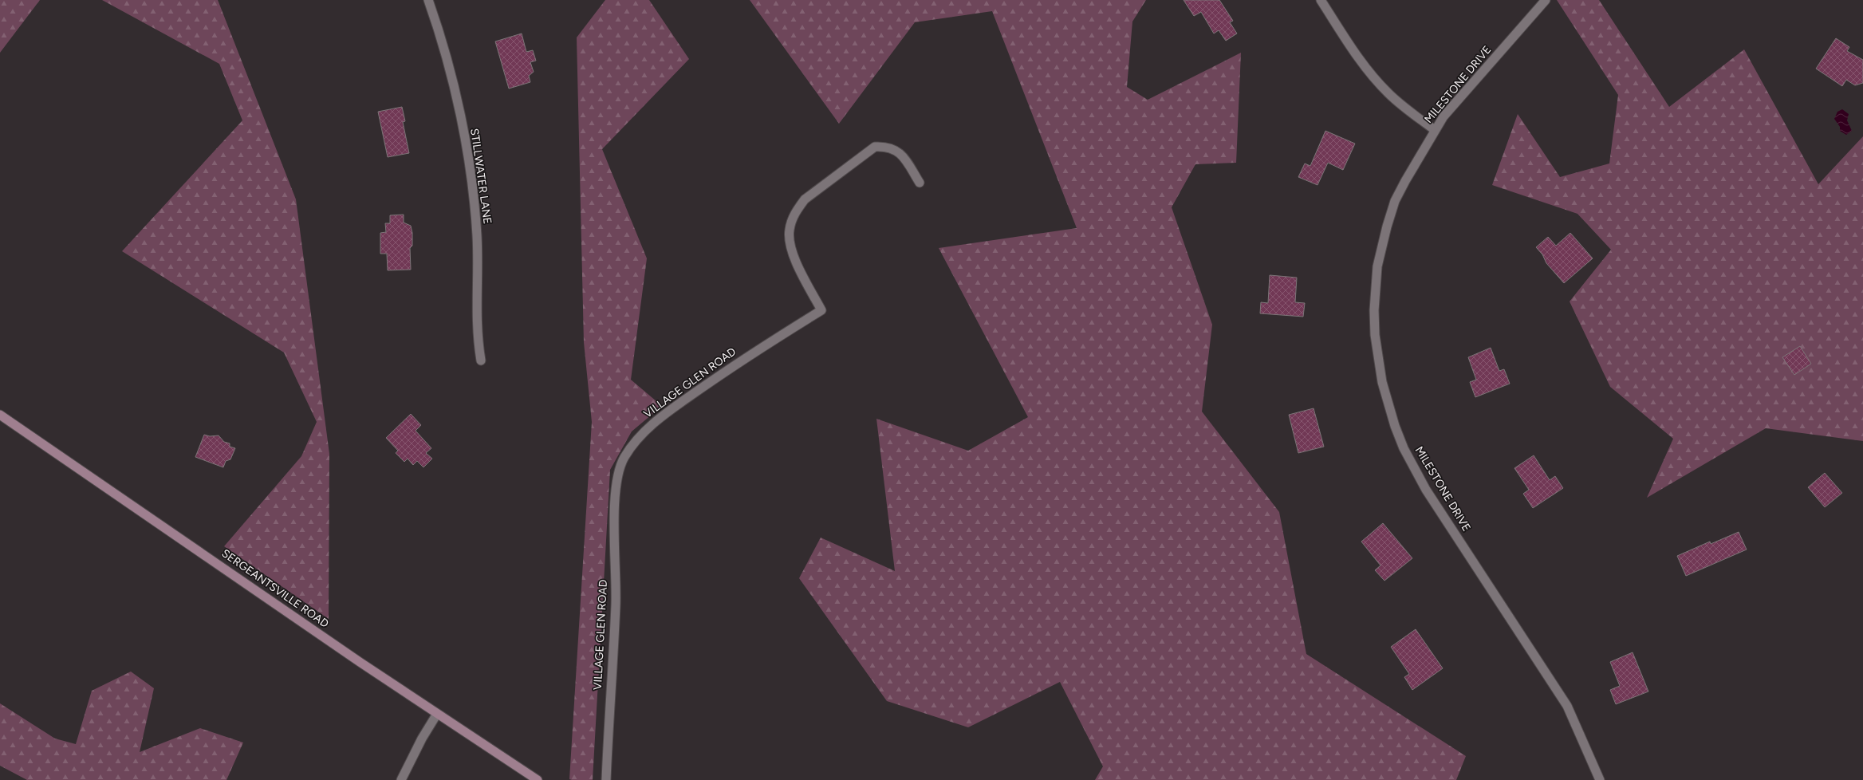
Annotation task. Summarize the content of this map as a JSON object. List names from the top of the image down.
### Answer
{
  "streets": {
    "main road": ["SERGEANTSVILLE ROAD"],
    "street": ["MILESTONE DRIVE", "STILLWATER LANE", "VILLAGE GLEN ROAD"]
  }
}
